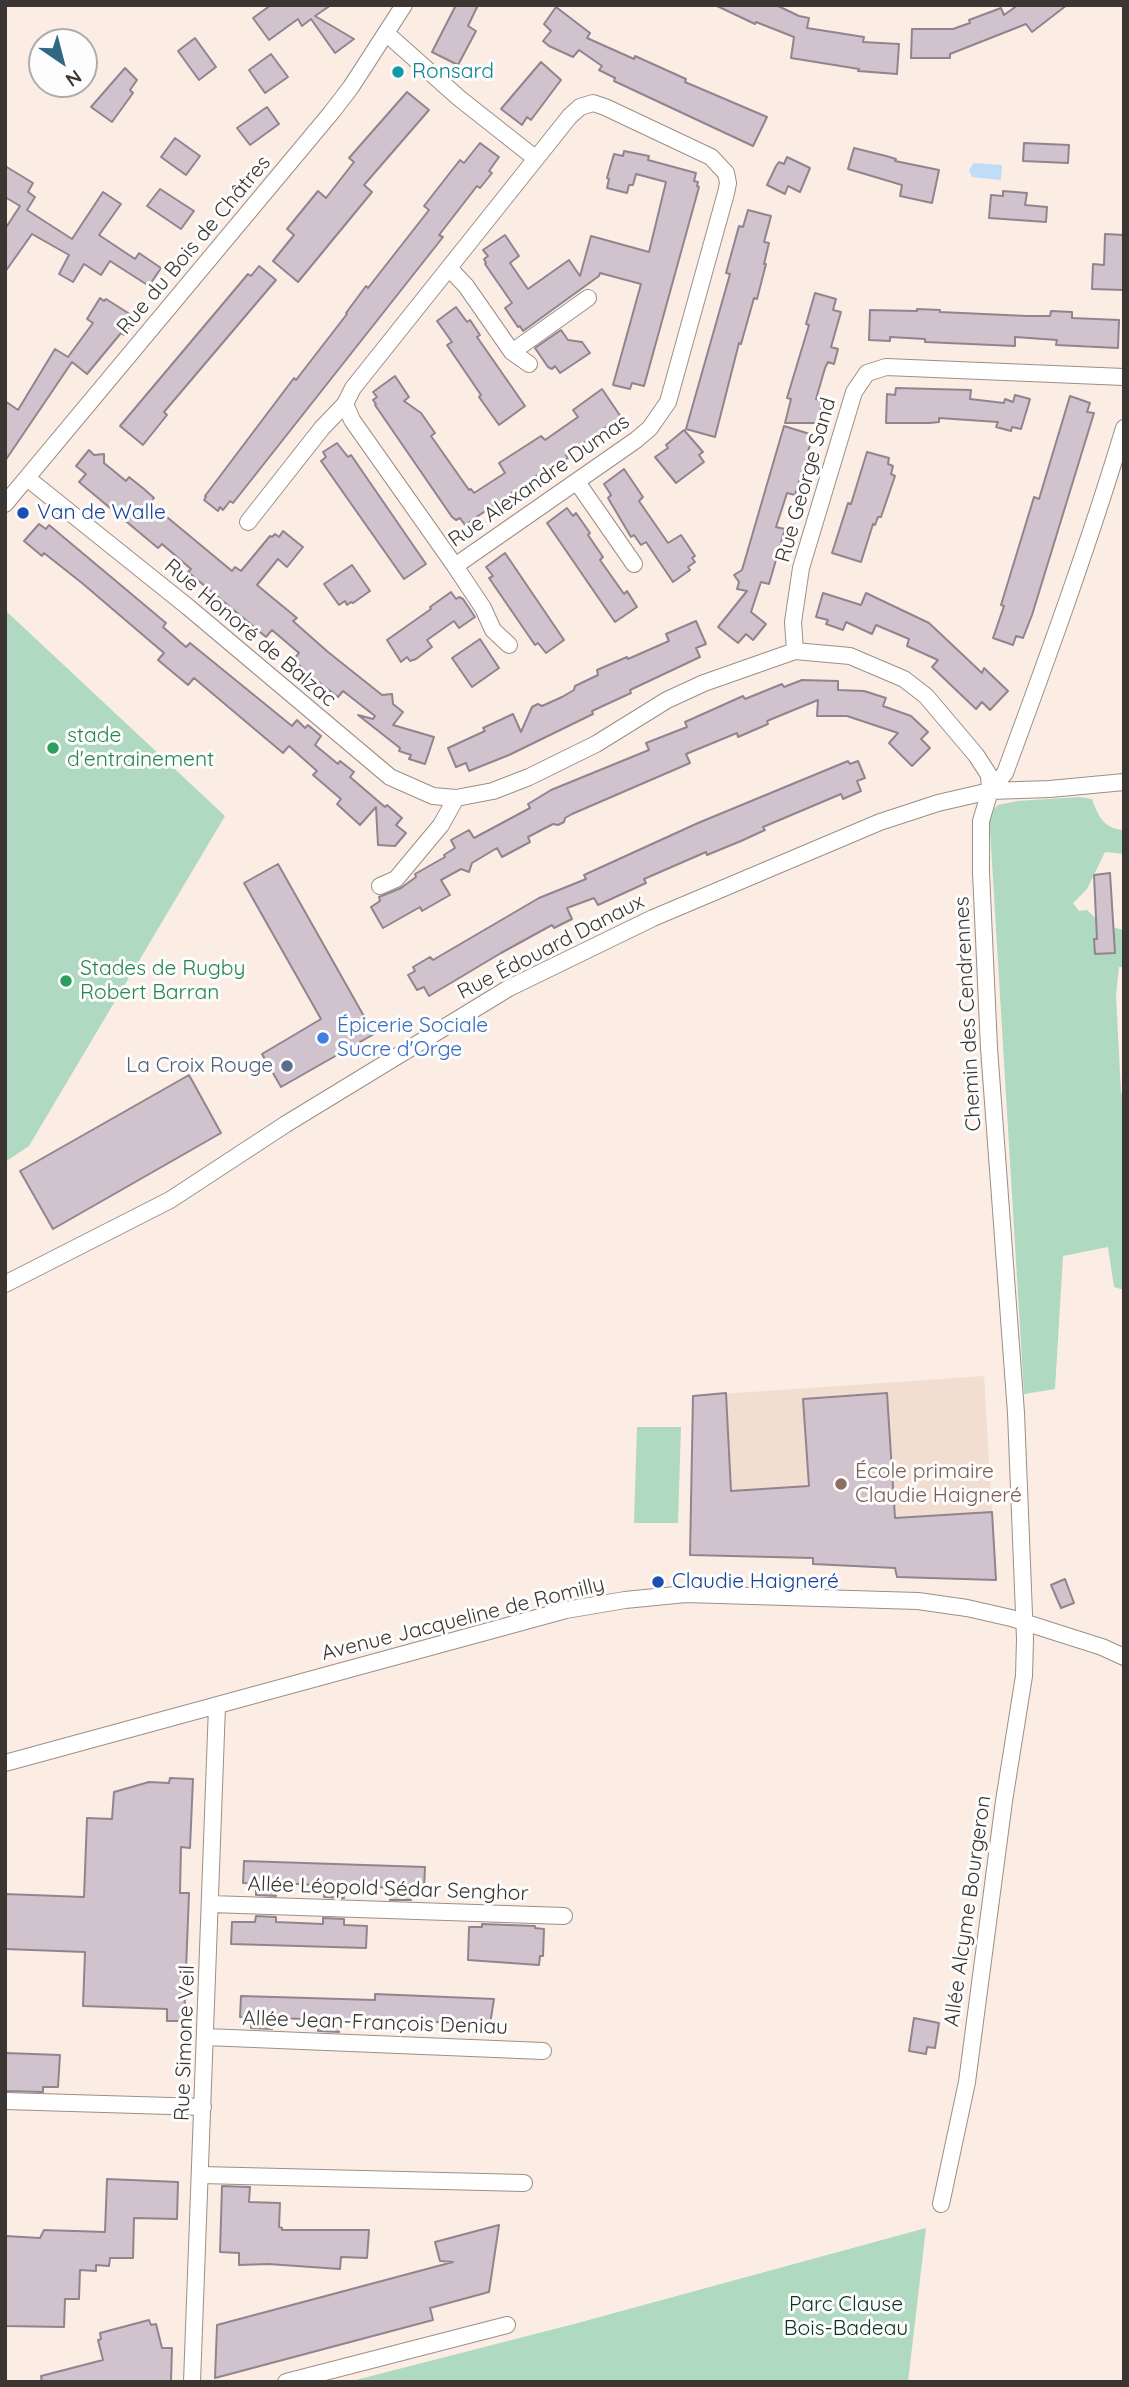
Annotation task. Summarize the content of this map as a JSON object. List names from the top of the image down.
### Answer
{
  "streets": {
    "street": [
      "Rue du Bois de Châtres",
      "Rue George Sand",
      "Rue Alexandre Dumas",
      "Rue Honoré de Balzac",
      "Rue Édouard Danaux",
      "Chemin des Cendrennes",
      "Avenue Jacqueline de Romilly",
      "Allée Léopold Sédar Senghor",
      "Allée Alcyme Bourgeron",
      "Allée Jean-François Deniau",
      "Rue Simone Veil"
    ]
  },
  "crossings": [
    ["Rue du Bois de Châtres", "Rue Honoré de Balzac"],
    ["Rue George Sand", "Rue Honoré de Balzac"],
    ["Rue Honoré de Balzac", "Rue Édouard Danaux"],
    ["Rue Honoré de Balzac", "Chemin des Cendrennes"],
    ["Rue Édouard Danaux", "Chemin des Cendrennes"],
    ["Chemin des Cendrennes", "Avenue Jacqueline de Romilly"],
    ["Chemin des Cendrennes", "Allée Alcyme Bourgeron"],
    ["Avenue Jacqueline de Romilly", "Allée Alcyme Bourgeron"],
    ["Avenue Jacqueline de Romilly", "Rue Simone Veil"],
    ["Allée Léopold Sédar Senghor", "Rue Simone Veil"],
    ["Allée Jean-François Deniau", "Rue Simone Veil"]
  ],
  "parks": ["Parc Clause Bois-Badeau"],
  "places": [
    "Ronsard",
    "Van de Walle",
    "stade d'entrainement",
    "Stades de Rugby Robert Barran",
    "Épicerie Sociale Sucre d'Orge",
    "La Croix Rouge",
    "École primaire Claudie Haigneré",
    "Claudie Haigneré"
  ],
  "north": "bottom right"
}
